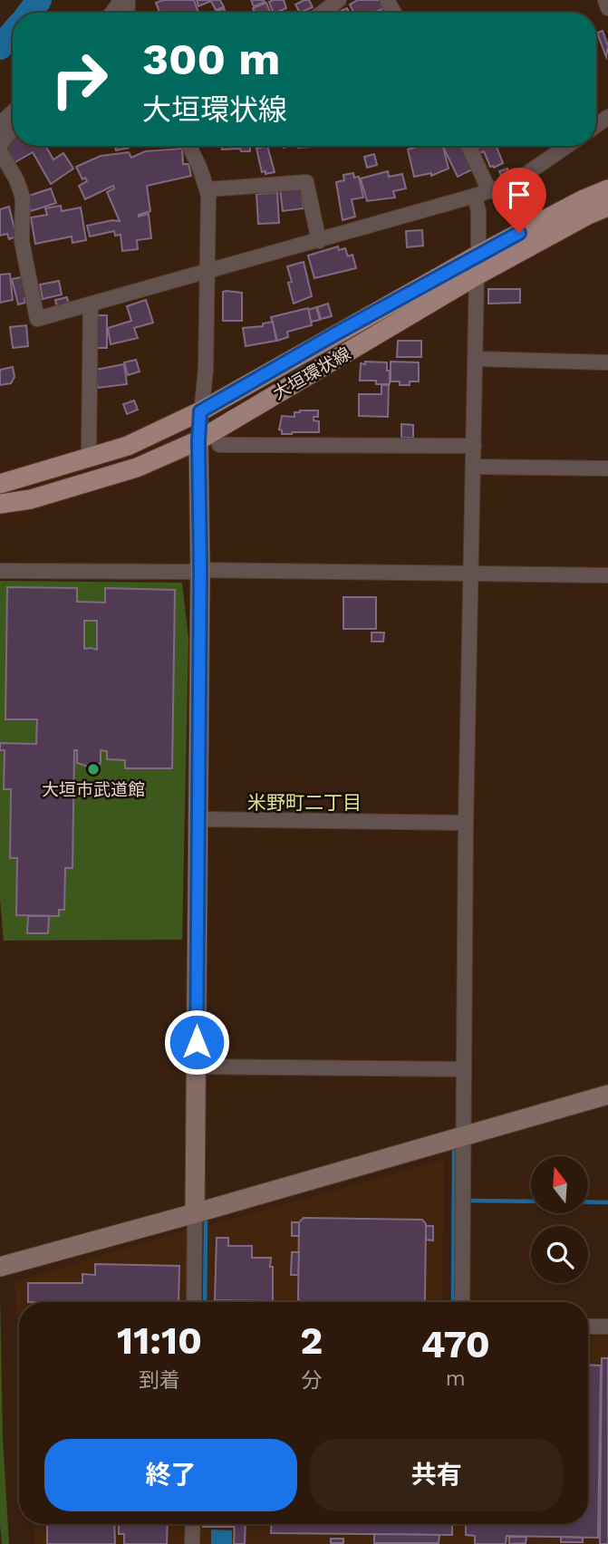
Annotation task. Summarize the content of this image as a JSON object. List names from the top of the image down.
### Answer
{
  "streets": {
    "main road": ["大垣環状線"]
  },
  "districts": ["米野町二丁目"],
  "places": ["大垣市武道館"],
  "north": "top",
  "page": {
    "turn": ["300 m", "大垣環状線"],
    "eta": [
      "11:10",
      "到着",
      "2",
      "分",
      "470",
      "m"
    ],
    "buttons": ["終了", "共有"]
  }
}
